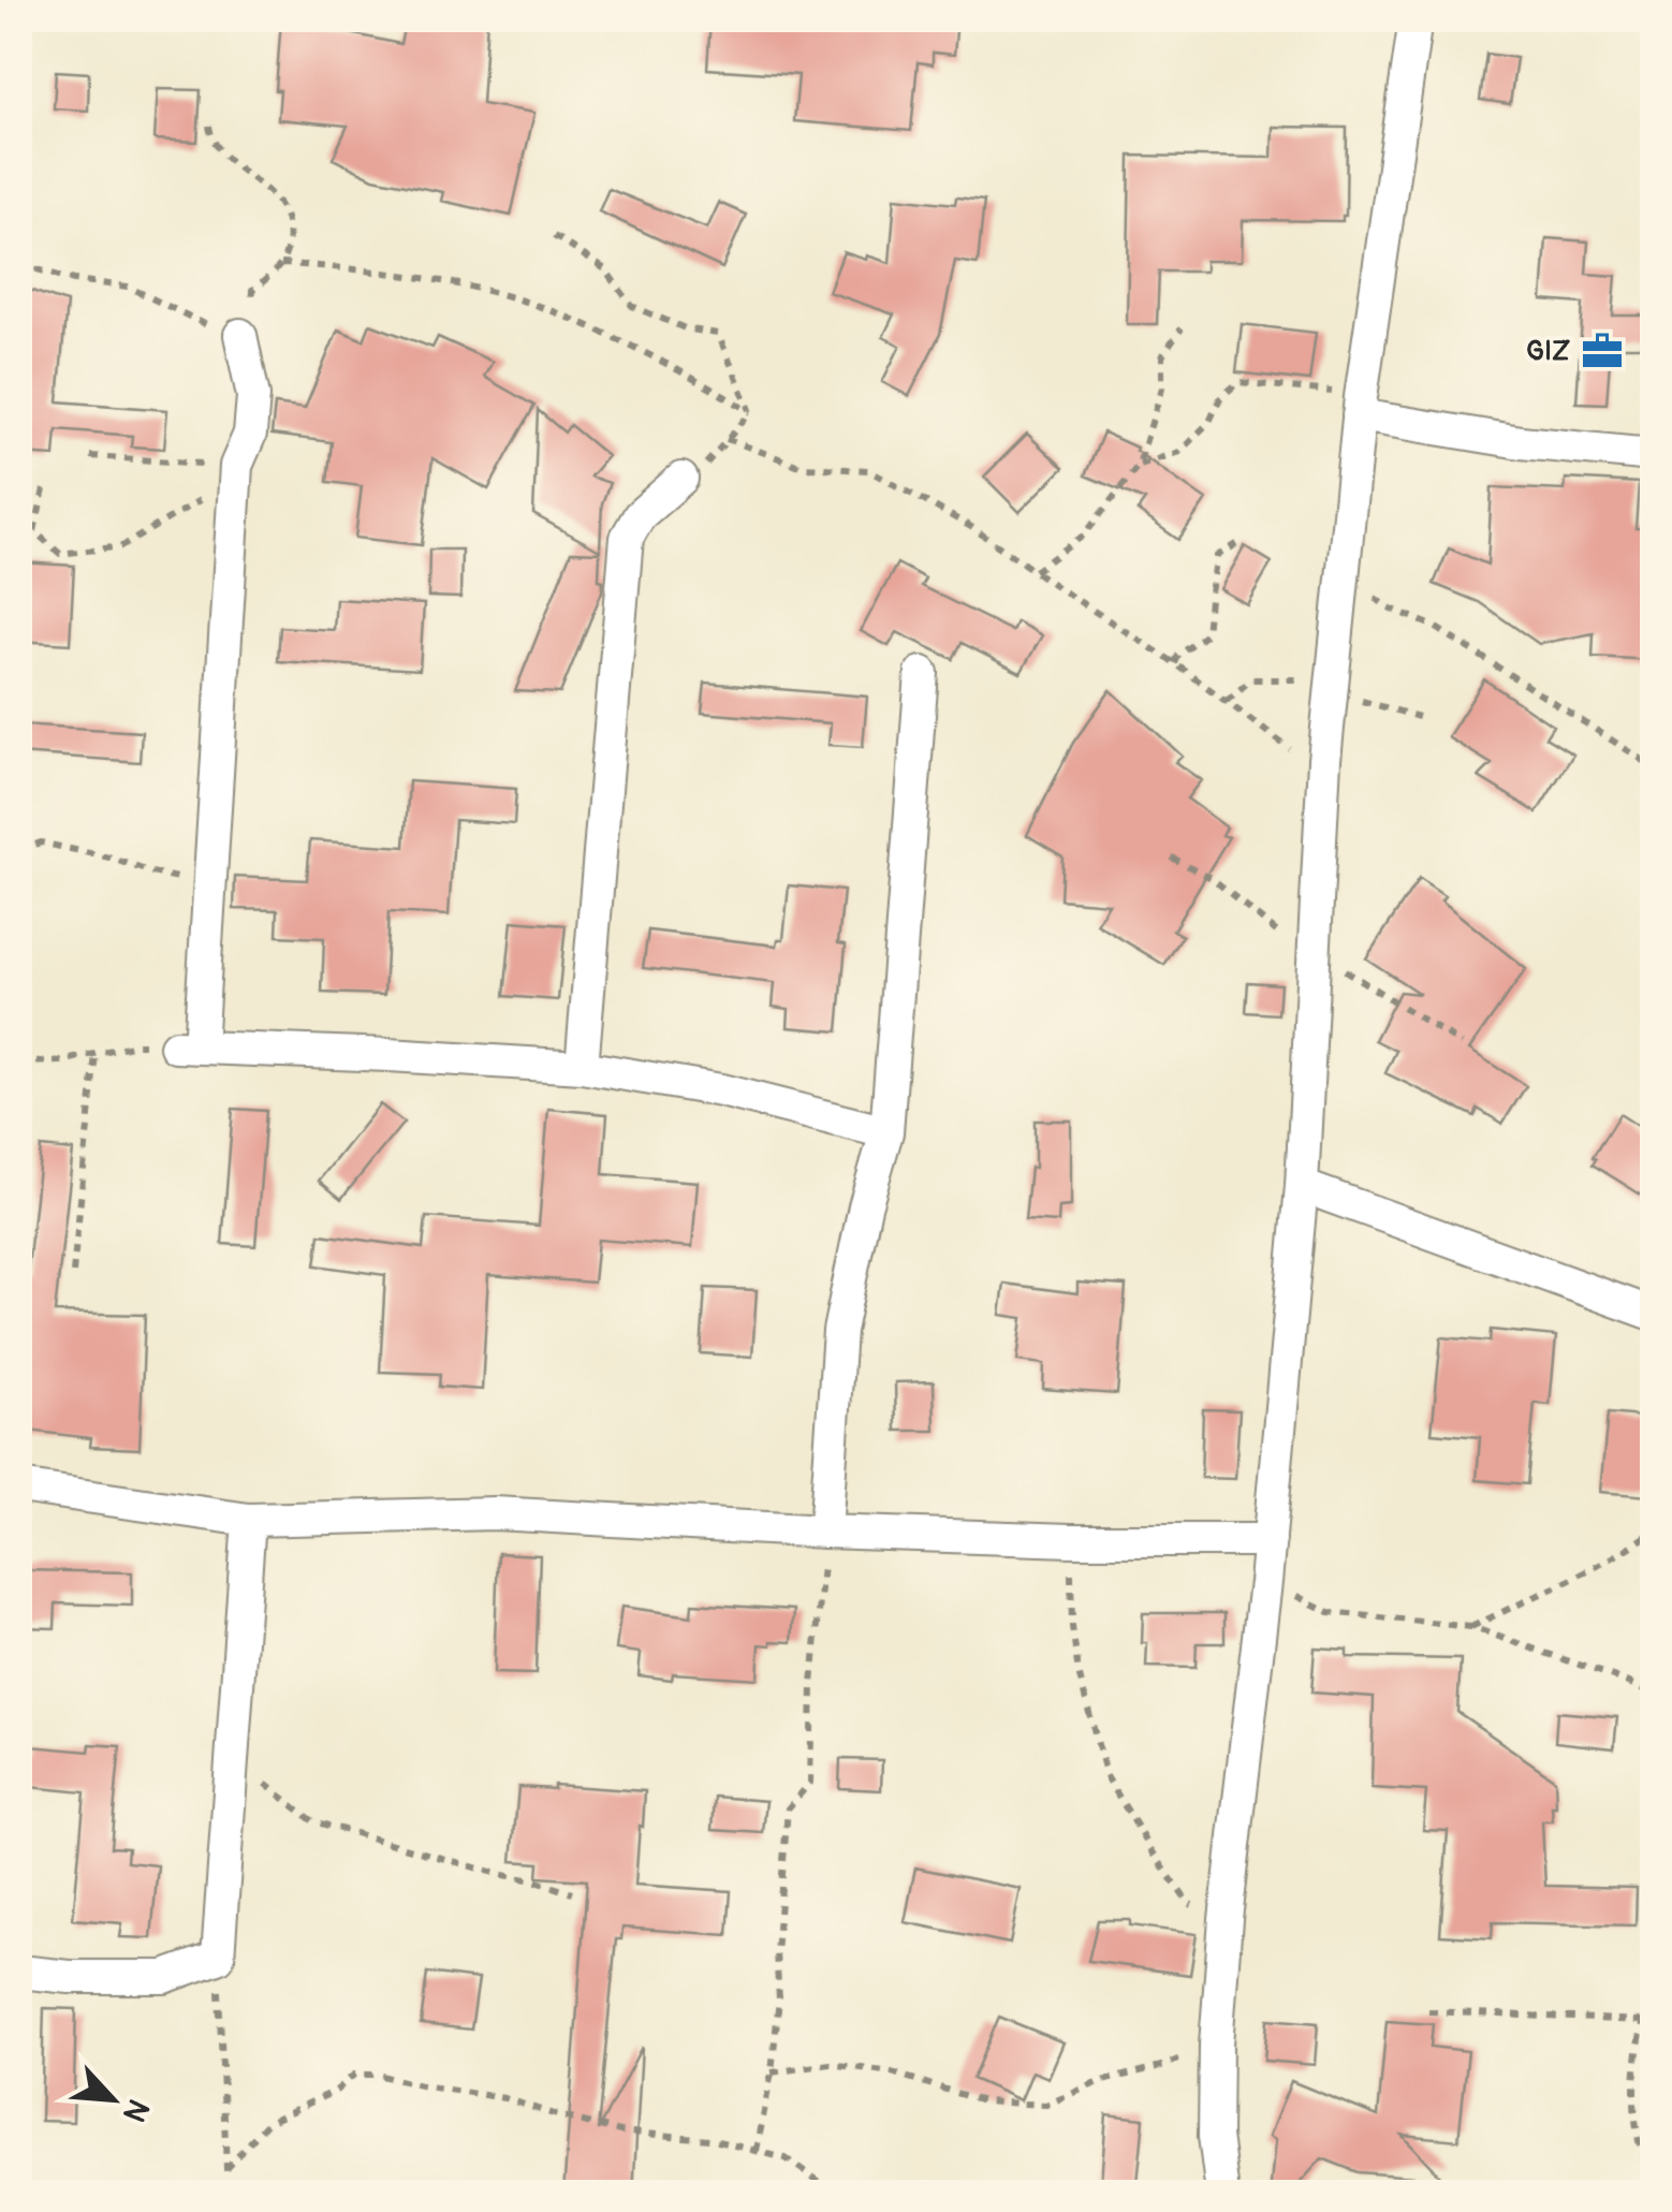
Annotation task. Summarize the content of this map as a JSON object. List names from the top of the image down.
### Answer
{
  "places": {
    "office": ["GIZ"]
  },
  "north": "bottom right"
}
